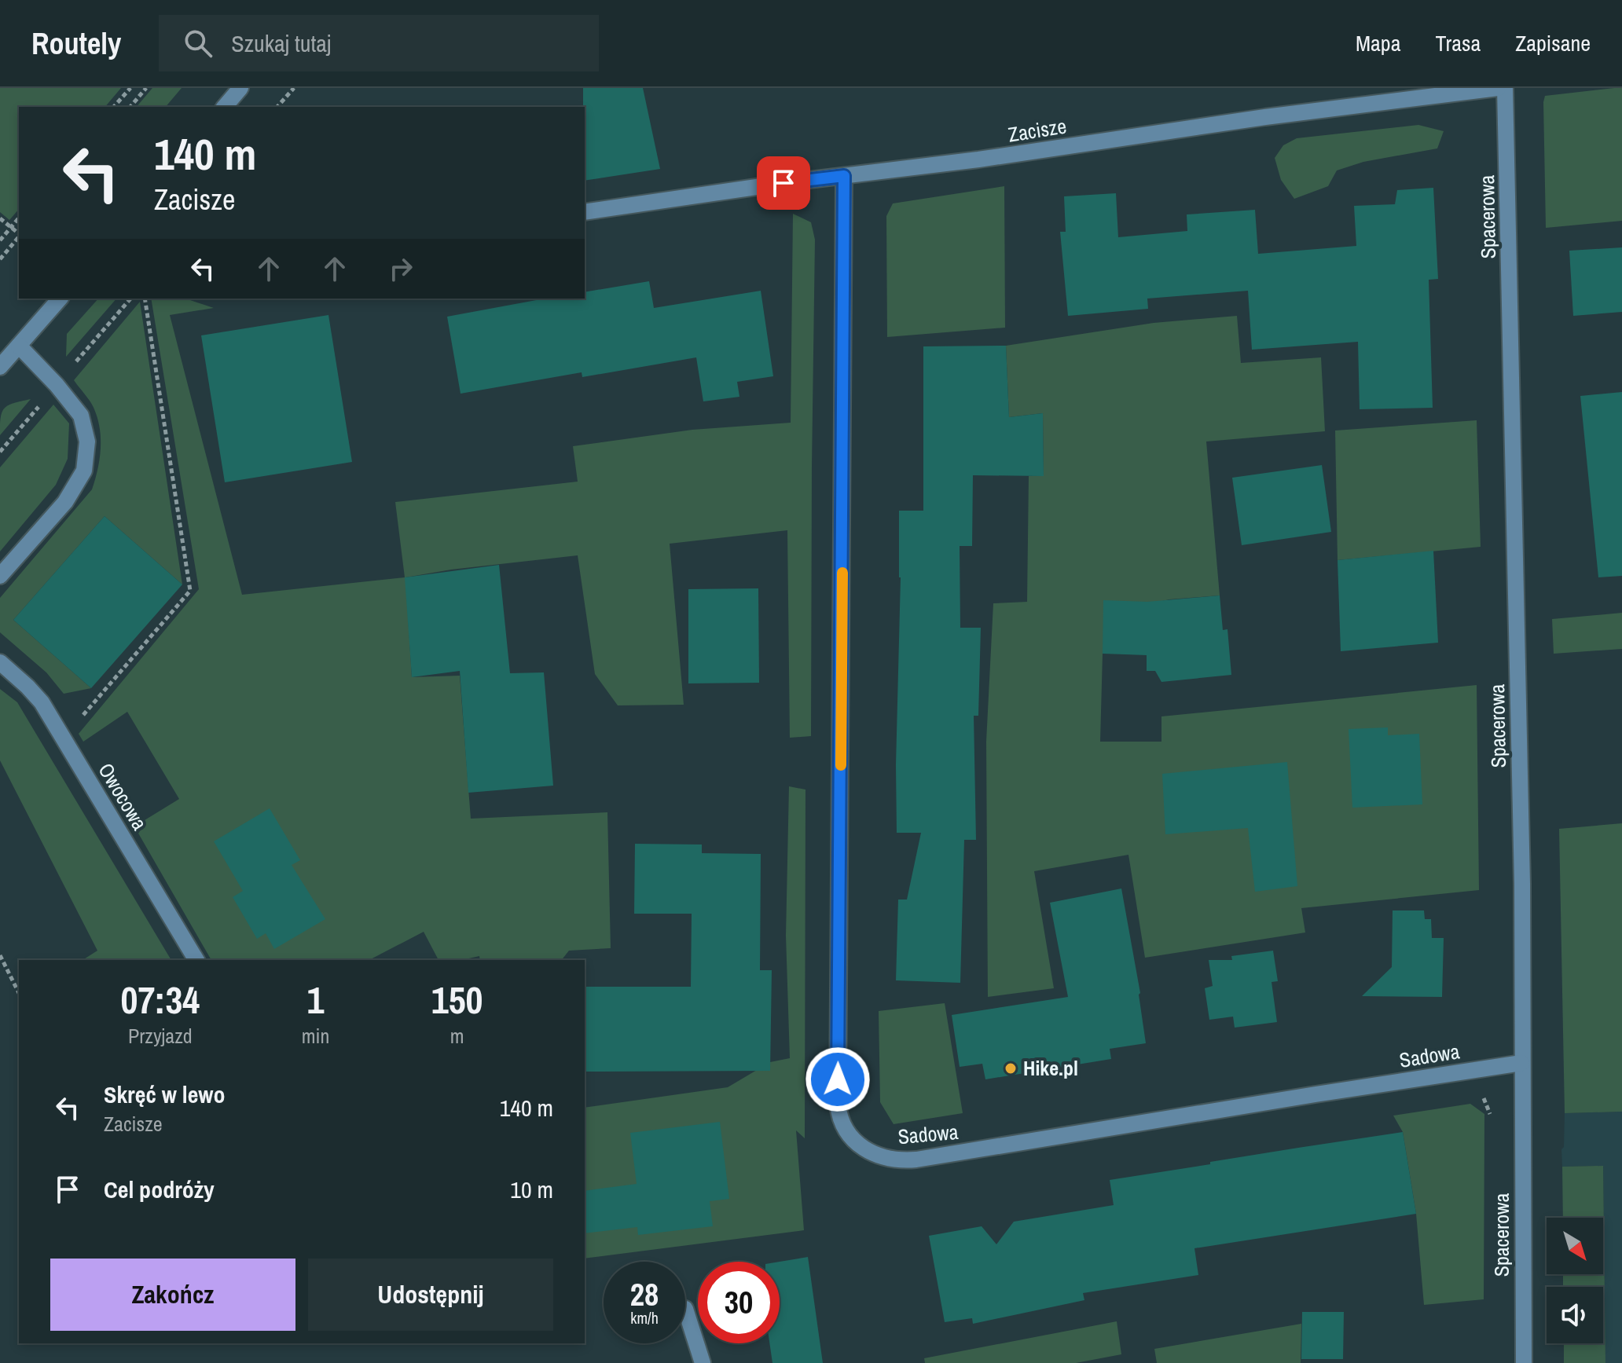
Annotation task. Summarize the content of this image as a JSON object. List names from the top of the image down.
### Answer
{
  "streets": {
    "street": [
      "Zacisze",
      "Spacerowa",
      "Owocowa",
      "Sadowa"
    ]
  },
  "crossings": [
    ["Zacisze", "Sadowa"],
    ["Spacerowa", "Sadowa"]
  ],
  "places": ["Hike.pl"],
  "north": "bottom right",
  "page": {
    "header": "Routely",
    "search": "Szukaj tutaj",
    "nav": ["Mapa", "Trasa", "Zapisane"],
    "turn": ["140 m", "Zacisze"],
    "eta": [
      "07:34",
      "Przyjazd",
      "1",
      "min",
      "150",
      "m"
    ],
    "list": [
      {
        "name": "Skręć w lewo",
        "note": "Zacisze",
        "value": "140 m"
      },
      {
        "name": "Cel podróży",
        "value": "10 m"
      }
    ],
    "buttons": ["Zakończ", "Udostępnij"],
    "speed": "28 km/h",
    "limit": "30"
  }
}
